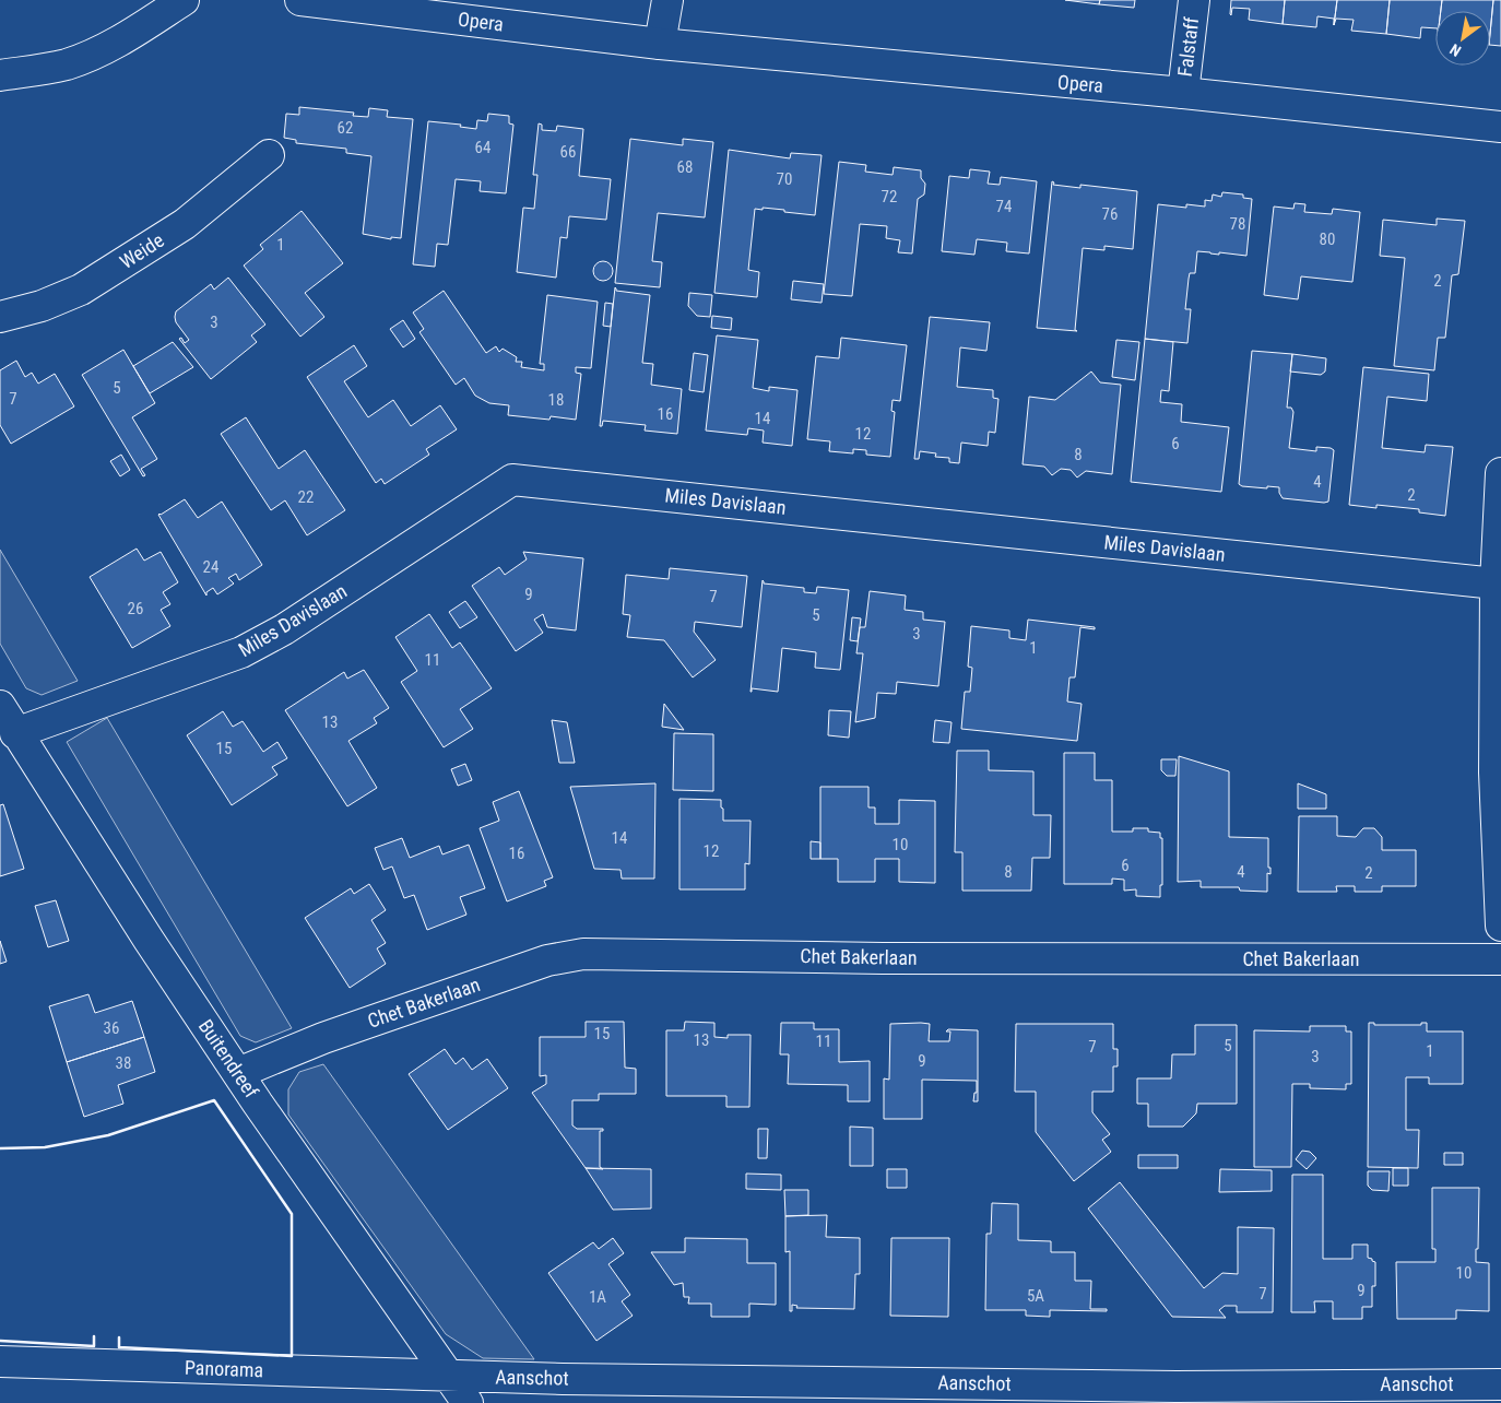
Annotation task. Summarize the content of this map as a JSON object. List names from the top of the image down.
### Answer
{
  "streets": {
    "street": [
      "Opera",
      "Falstaff",
      "Weide",
      "Miles Davislaan",
      "Chet Bakerlaan",
      "Buitendreef",
      "Panorama",
      "Aanschot"
    ]
  },
  "crossings": [
    ["Opera", "Falstaff"],
    ["Miles Davislaan", "Buitendreef"],
    ["Chet Bakerlaan", "Buitendreef"],
    ["Buitendreef", "Panorama"],
    ["Buitendreef", "Aanschot"],
    ["Panorama", "Aanschot"]
  ],
  "house_numbers": [
    "62",
    "64",
    "66",
    "68",
    "70",
    "72",
    "74",
    "76",
    "78",
    "80",
    "1",
    "2",
    "3",
    "5",
    "7",
    "18",
    "16",
    "14",
    "12",
    "6",
    "8",
    "4",
    "2",
    "22",
    "24",
    "9",
    "7",
    "26",
    "5",
    "3",
    "1",
    "11",
    "13",
    "15",
    "14",
    "10",
    "12",
    "16",
    "6",
    "8",
    "4",
    "2",
    "36",
    "15",
    "13",
    "11",
    "5",
    "7",
    "1",
    "3",
    "9",
    "38",
    "10",
    "9",
    "7",
    "5A",
    "1A"
  ],
  "north": "bottom left"
}
